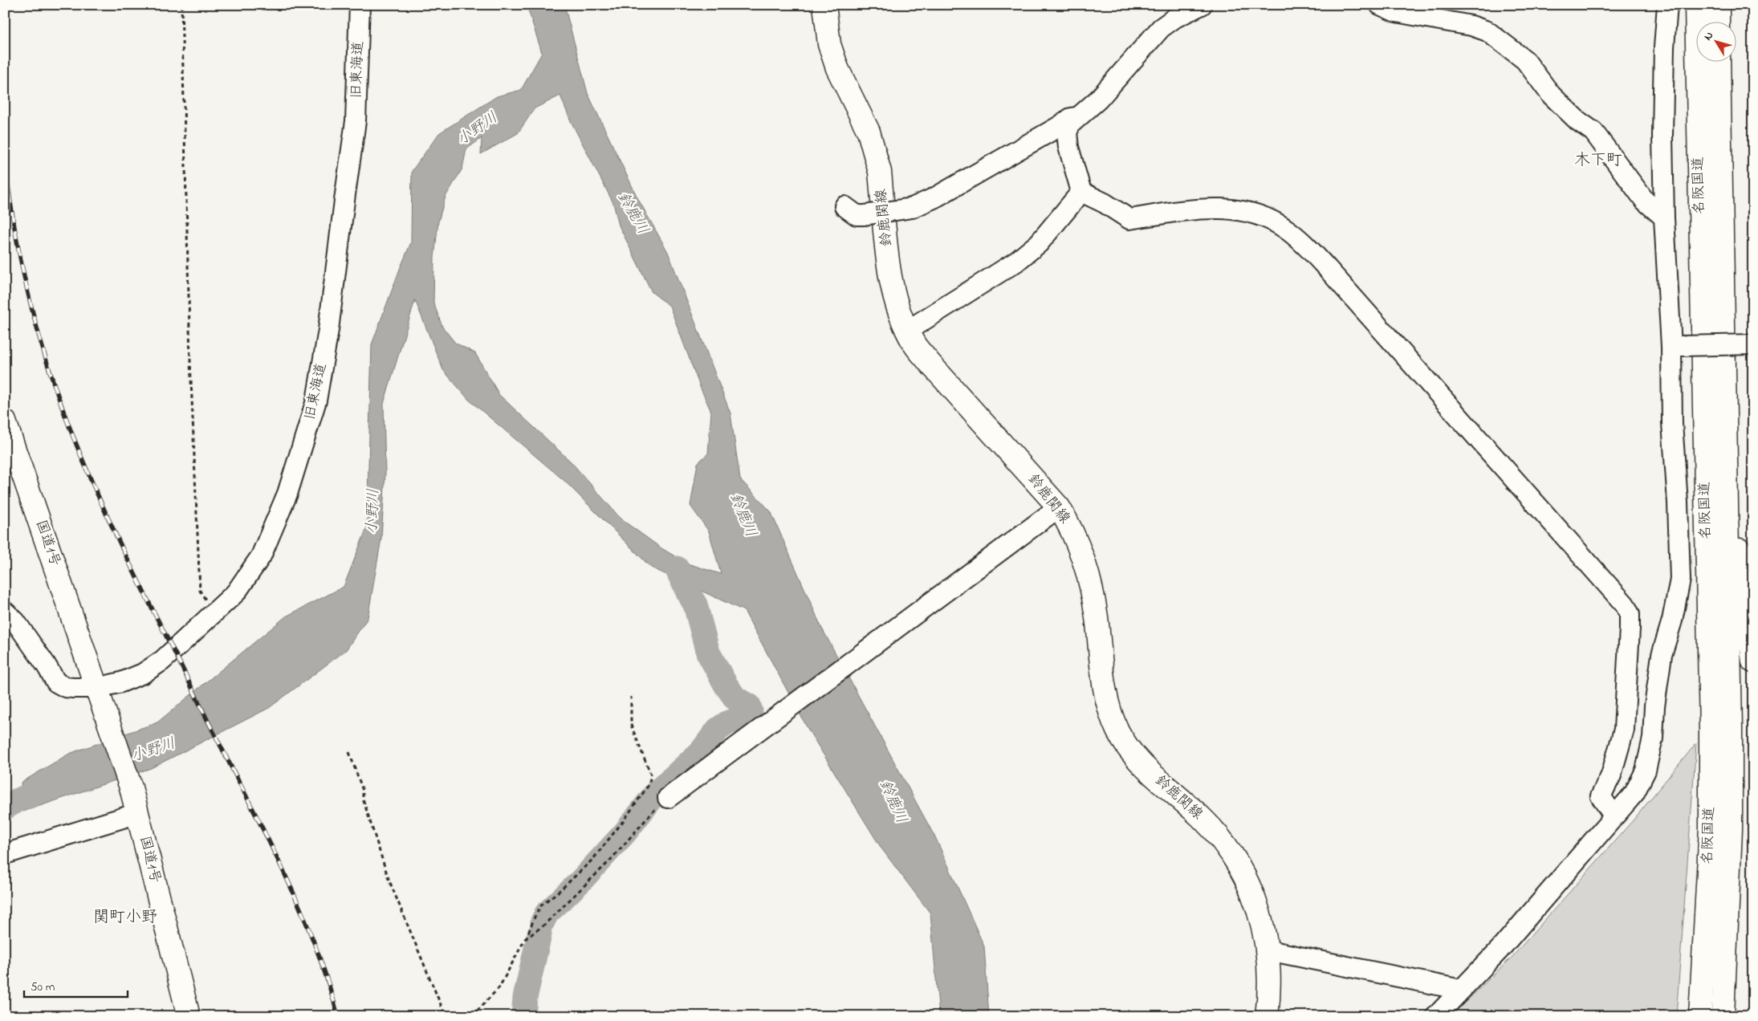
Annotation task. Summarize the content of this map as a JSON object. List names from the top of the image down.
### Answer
{
  "streets": {
    "main road": ["名阪国道", "鈴鹿関線", "国道1号"],
    "street": ["旧東海道"]
  },
  "crossings": [
    ["旧東海道", "国道1号"]
  ],
  "districts": ["木下町", "関町小野"],
  "water": ["小野川", "鈴鹿川"],
  "scale_bar": "50 m",
  "north": "top left"
}
